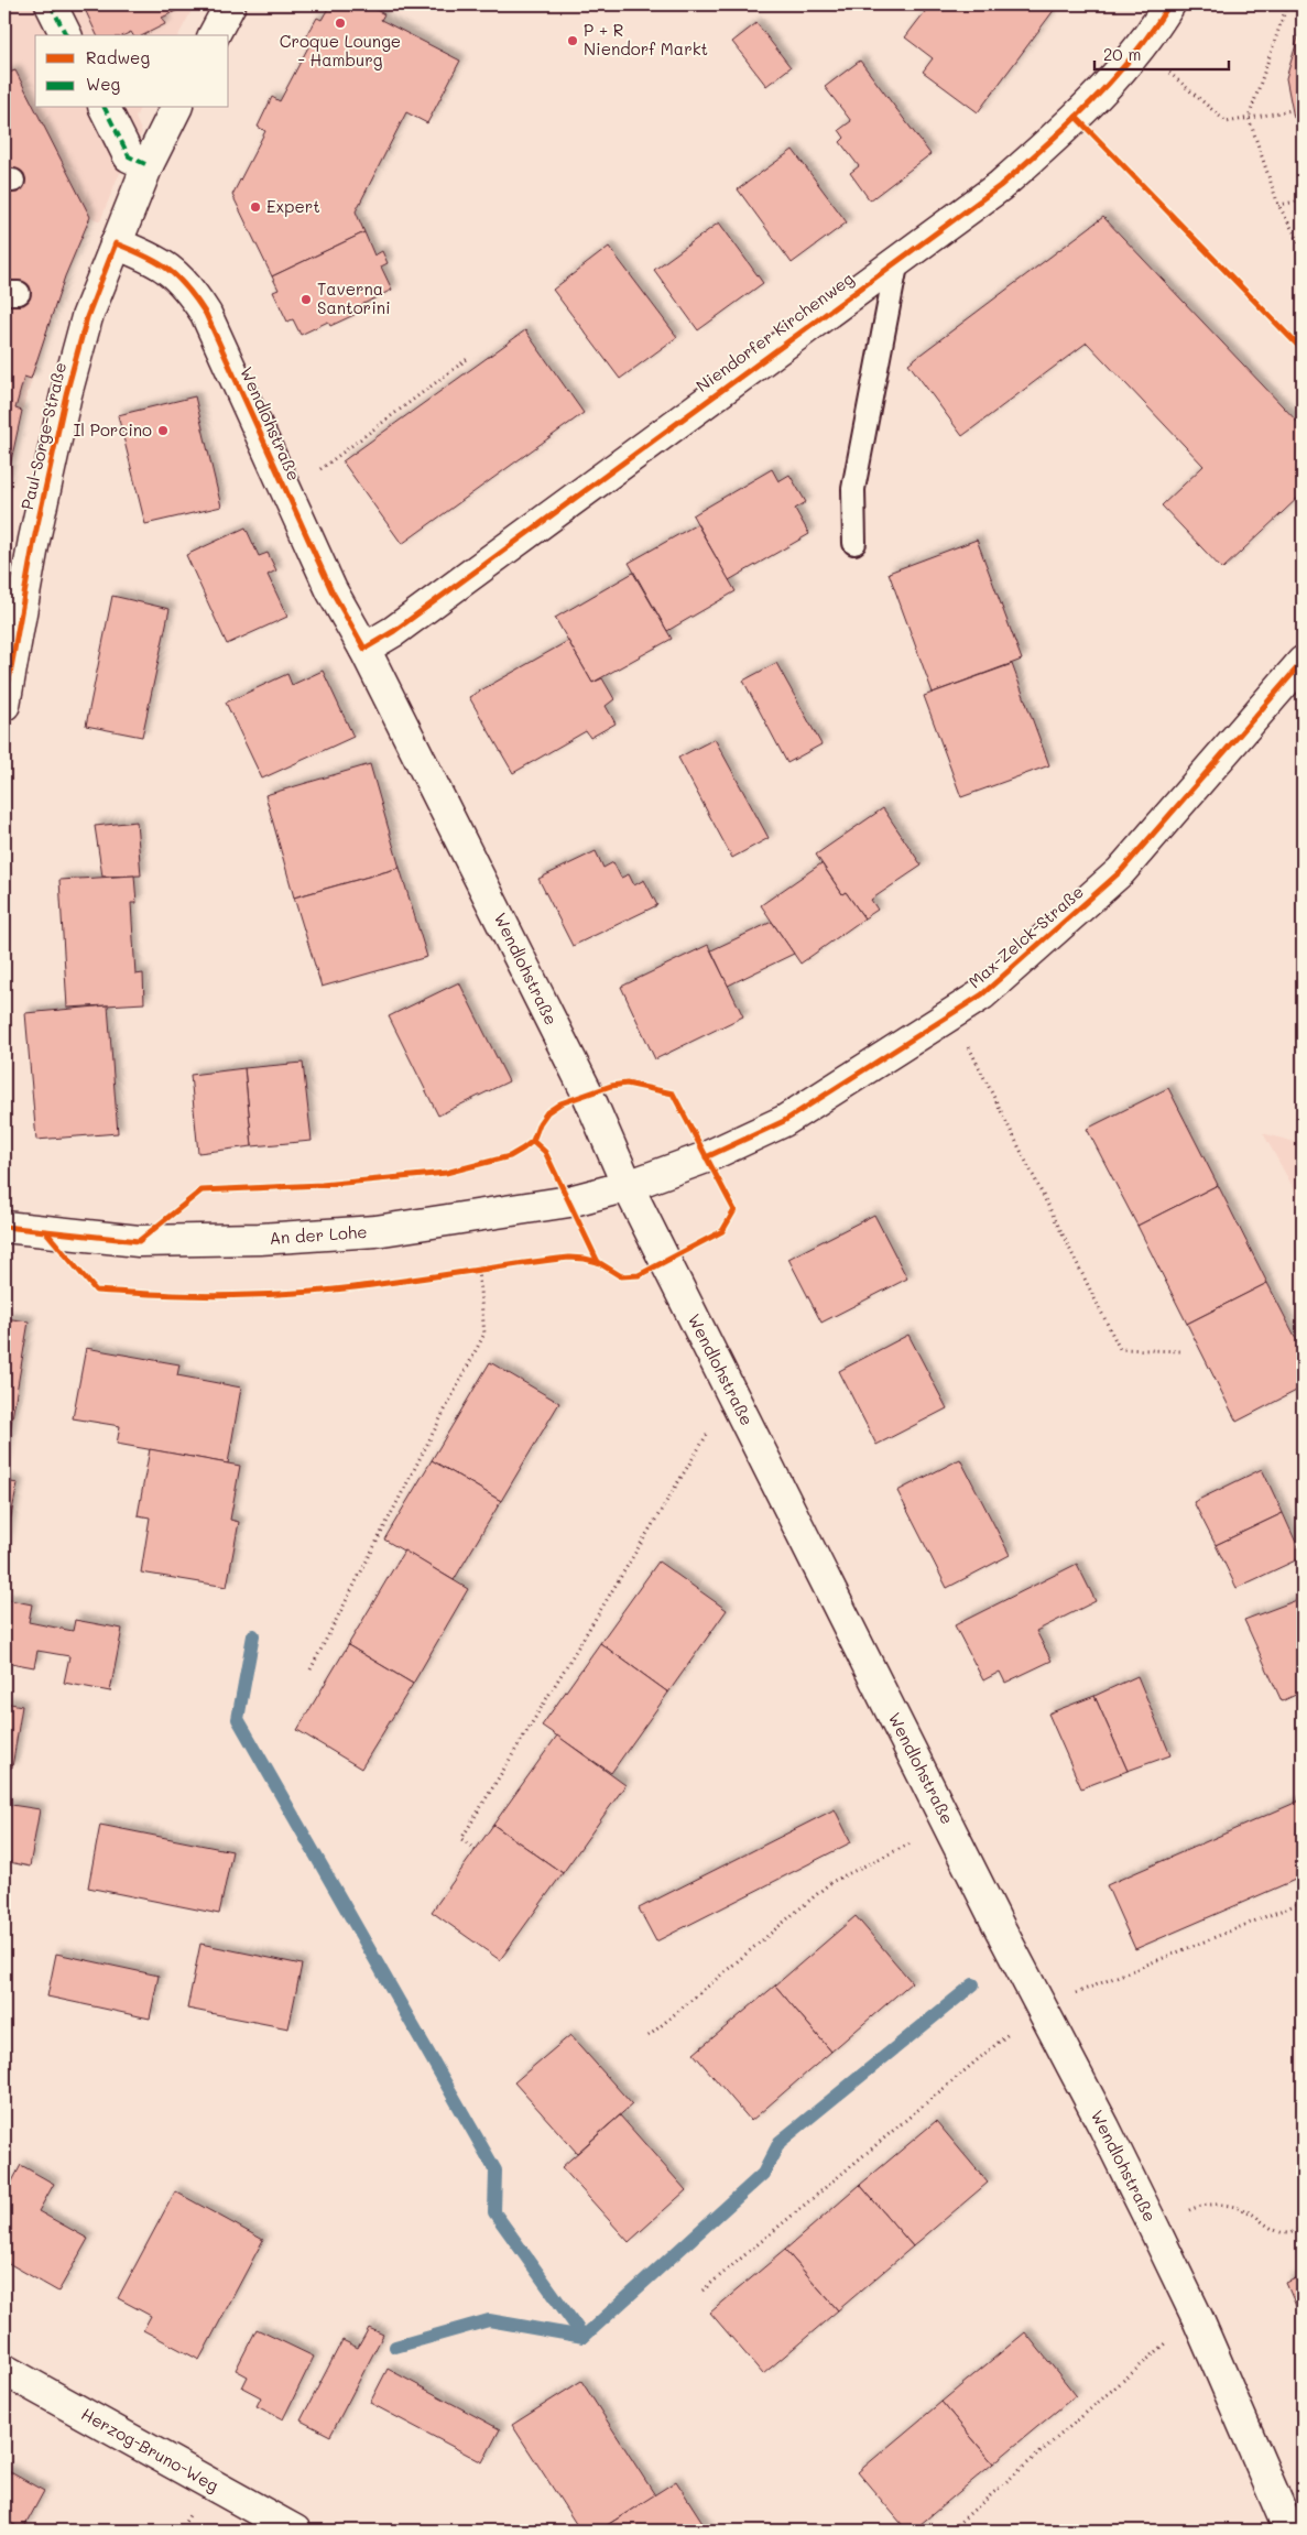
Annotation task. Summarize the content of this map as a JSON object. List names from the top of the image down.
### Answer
{
  "streets": {
    "street": [
      "Niendorfer Kirchenweg",
      "Wendlohstraße",
      "Paul-Sorge-Straße",
      "Max-Zelck-Straße",
      "An der Lohe",
      "Herzog-Bruno-Weg"
    ]
  },
  "crossings": [
    ["Niendorfer Kirchenweg", "Wendlohstraße"],
    ["Wendlohstraße", "Paul-Sorge-Straße"],
    ["Wendlohstraße", "Max-Zelck-Straße"],
    ["Wendlohstraße", "An der Lohe"],
    ["Max-Zelck-Straße", "An der Lohe"]
  ],
  "places": [
    "Croque Lounge - Hamburg",
    "P + R Niendorf Markt",
    "Expert",
    "Taverna Santorini",
    "Il Porcino"
  ],
  "legend": ["Radweg", "Weg"],
  "scale_bar": "20 m"
}
